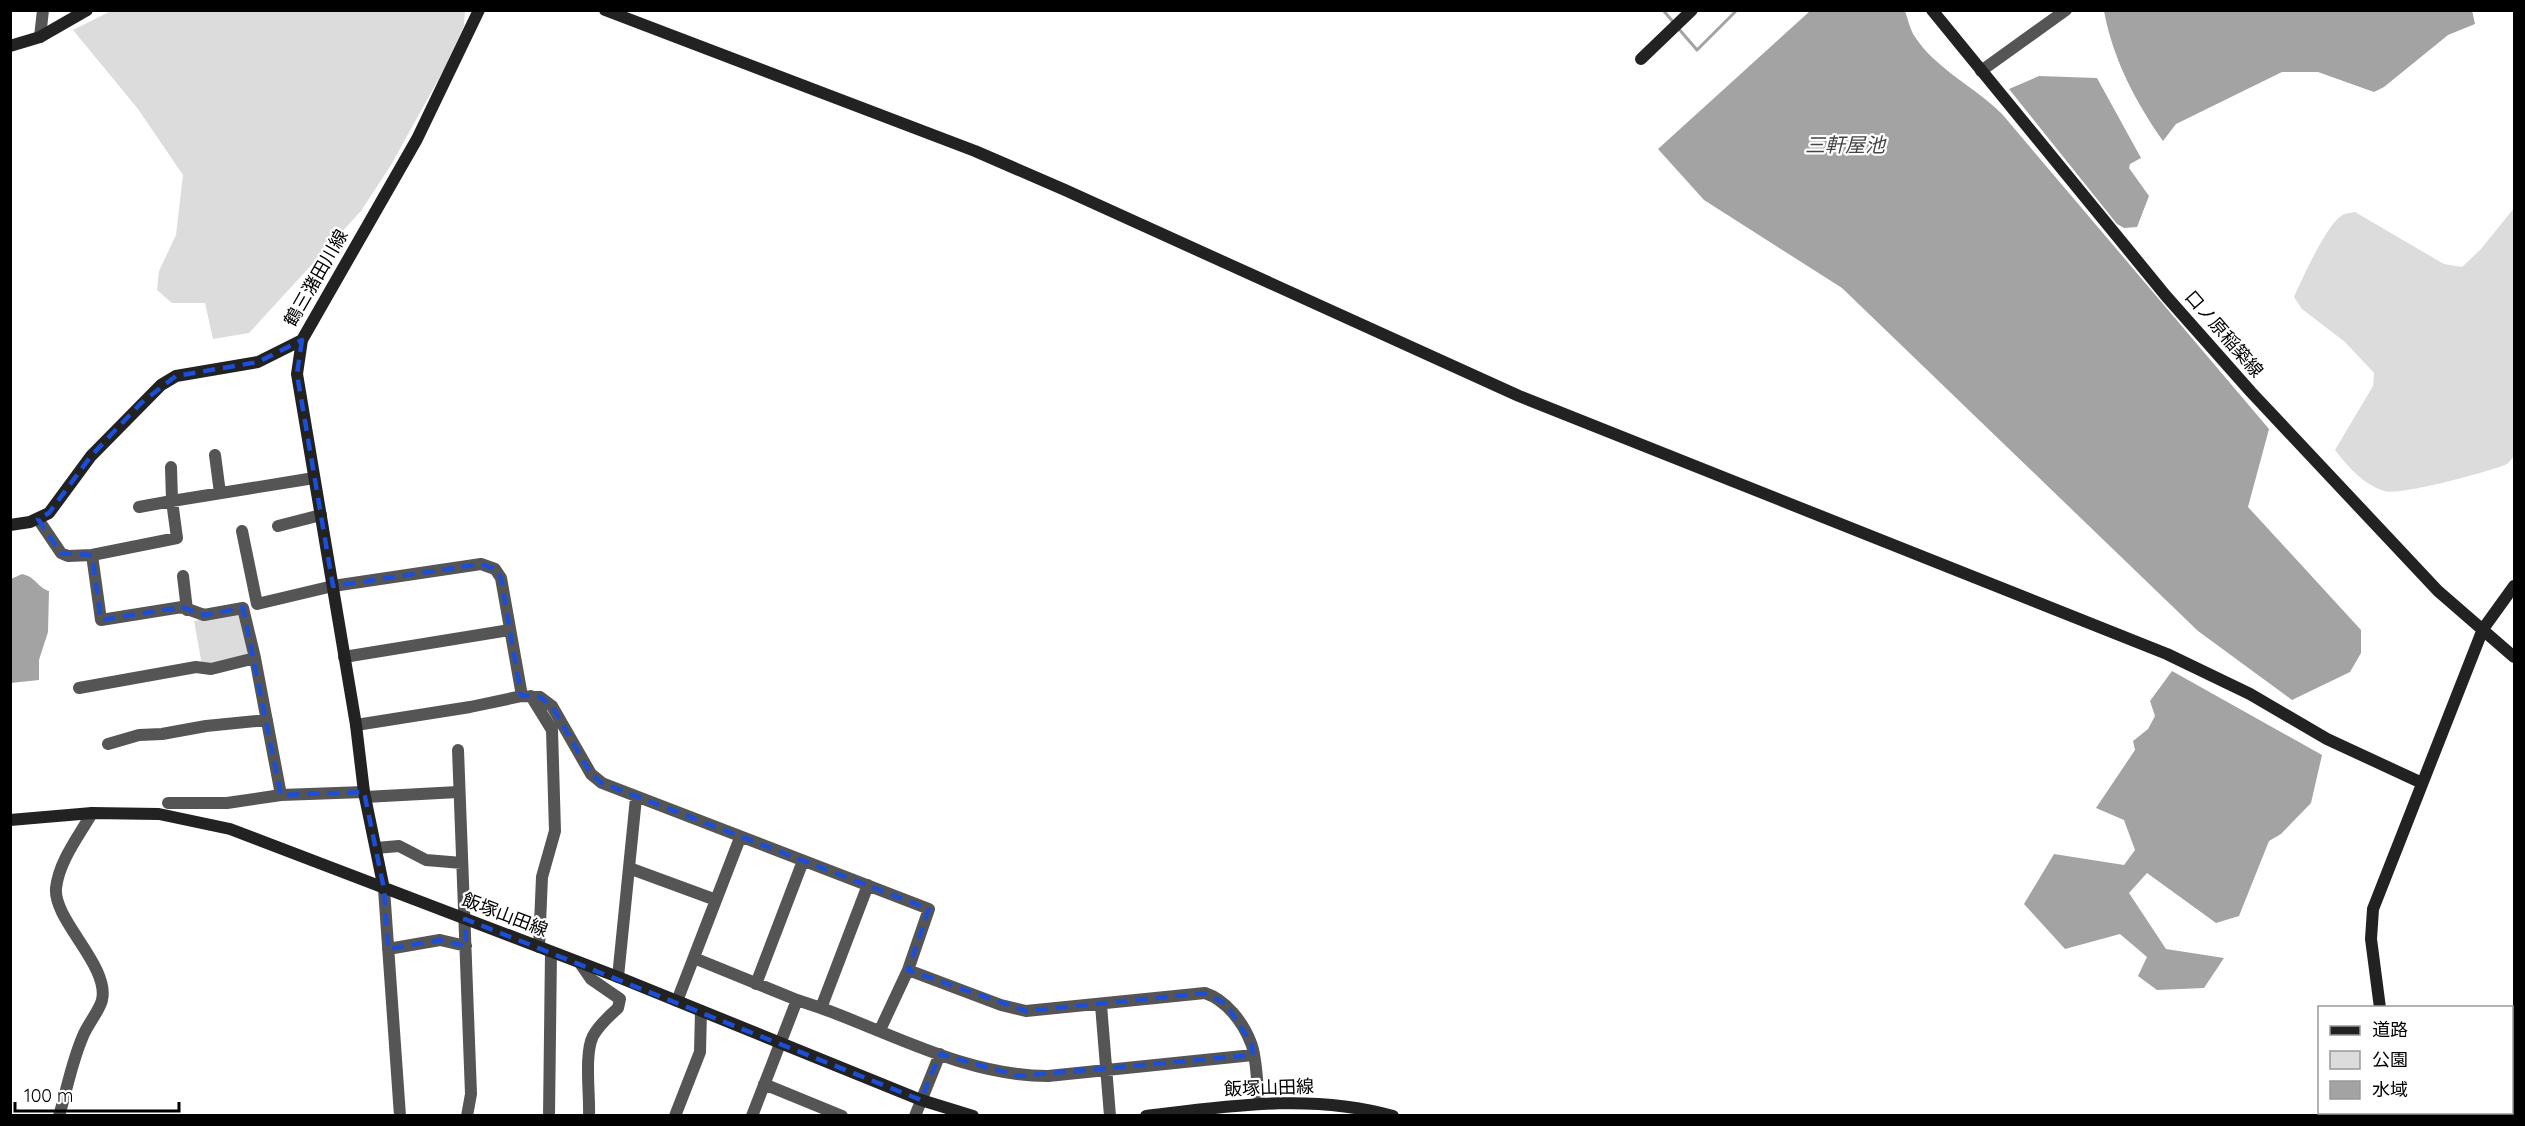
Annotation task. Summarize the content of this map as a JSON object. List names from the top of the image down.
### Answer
{
  "streets": {
    "street": ["鶴三潴田川線", "口ノ原稲築線", "飯塚山田線"]
  },
  "water": ["三軒屋池"],
  "legend": ["道路", "公園", "水域"],
  "scale_bar": "100 m"
}
